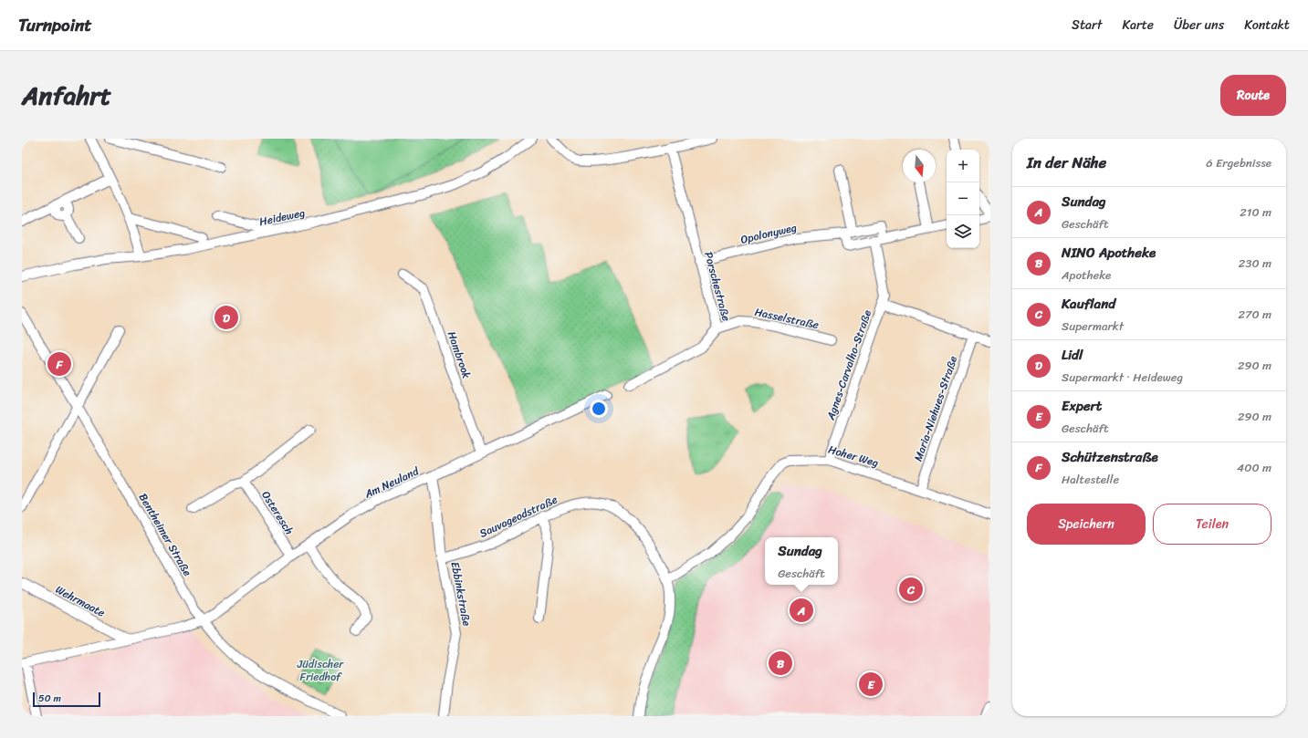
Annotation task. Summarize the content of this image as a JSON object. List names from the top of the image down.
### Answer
{
  "streets": {
    "street": [
      "Heideweg",
      "Opolonyweg",
      "Porschestraße",
      "Hasselstraße",
      "Hambrook",
      "Agnes-Carvalho-Straße",
      "Maria-Niehues-Straße",
      "Hoher Weg",
      "Am Neuland",
      "Osteresch",
      "Sauvageodstraße",
      "Bentheimer Straße",
      "Ebbinkstraße",
      "Wehrmaate"
    ]
  },
  "crossings": [
    ["Opolonyweg", "Porschestraße"],
    ["Opolonyweg", "Agnes-Carvalho-Straße"],
    ["Porschestraße", "Hasselstraße"],
    ["Hambrook", "Am Neuland"],
    ["Agnes-Carvalho-Straße", "Maria-Niehues-Straße"],
    ["Agnes-Carvalho-Straße", "Hoher Weg"],
    ["Maria-Niehues-Straße", "Hoher Weg"],
    ["Hoher Weg", "Sauvageodstraße"],
    ["Am Neuland", "Osteresch"],
    ["Am Neuland", "Bentheimer Straße"],
    ["Am Neuland", "Ebbinkstraße"],
    ["Sauvageodstraße", "Ebbinkstraße"]
  ],
  "parks": ["Jüdischer Friedhof"],
  "scale_bar": "50 m",
  "north": "bottom",
  "page": {
    "header": "Turnpoint",
    "nav": [
      "Start",
      "Karte",
      "Über uns",
      "Kontakt"
    ],
    "title": "Anfahrt",
    "buttons": [
      "Route",
      ["Speichern", "Teilen"]
    ],
    "heading": ["In der Nähe", "6 Ergebnisse"],
    "map_buttons": ["+", "−"],
    "list": [
      {
        "mark": "A",
        "name": "Sundag",
        "note": "Geschäft",
        "value": "210 m"
      },
      {
        "mark": "B",
        "name": "NINO Apotheke",
        "note": "Apotheke",
        "value": "230 m"
      },
      {
        "mark": "C",
        "name": "Kaufland",
        "note": "Supermarkt",
        "value": "270 m"
      },
      {
        "mark": "D",
        "name": "Lidl",
        "note": "Supermarkt · Heideweg",
        "value": "290 m"
      },
      {
        "mark": "E",
        "name": "Expert",
        "note": "Geschäft",
        "value": "290 m"
      },
      {
        "mark": "F",
        "name": "Schützenstraße",
        "note": "Haltestelle",
        "value": "400 m"
      }
    ],
    "pins": [
      "D",
      "F",
      "C",
      "A",
      "B",
      "E"
    ],
    "popup": ["Sundag", "Geschäft"],
    "scale": "50 m"
  }
}
